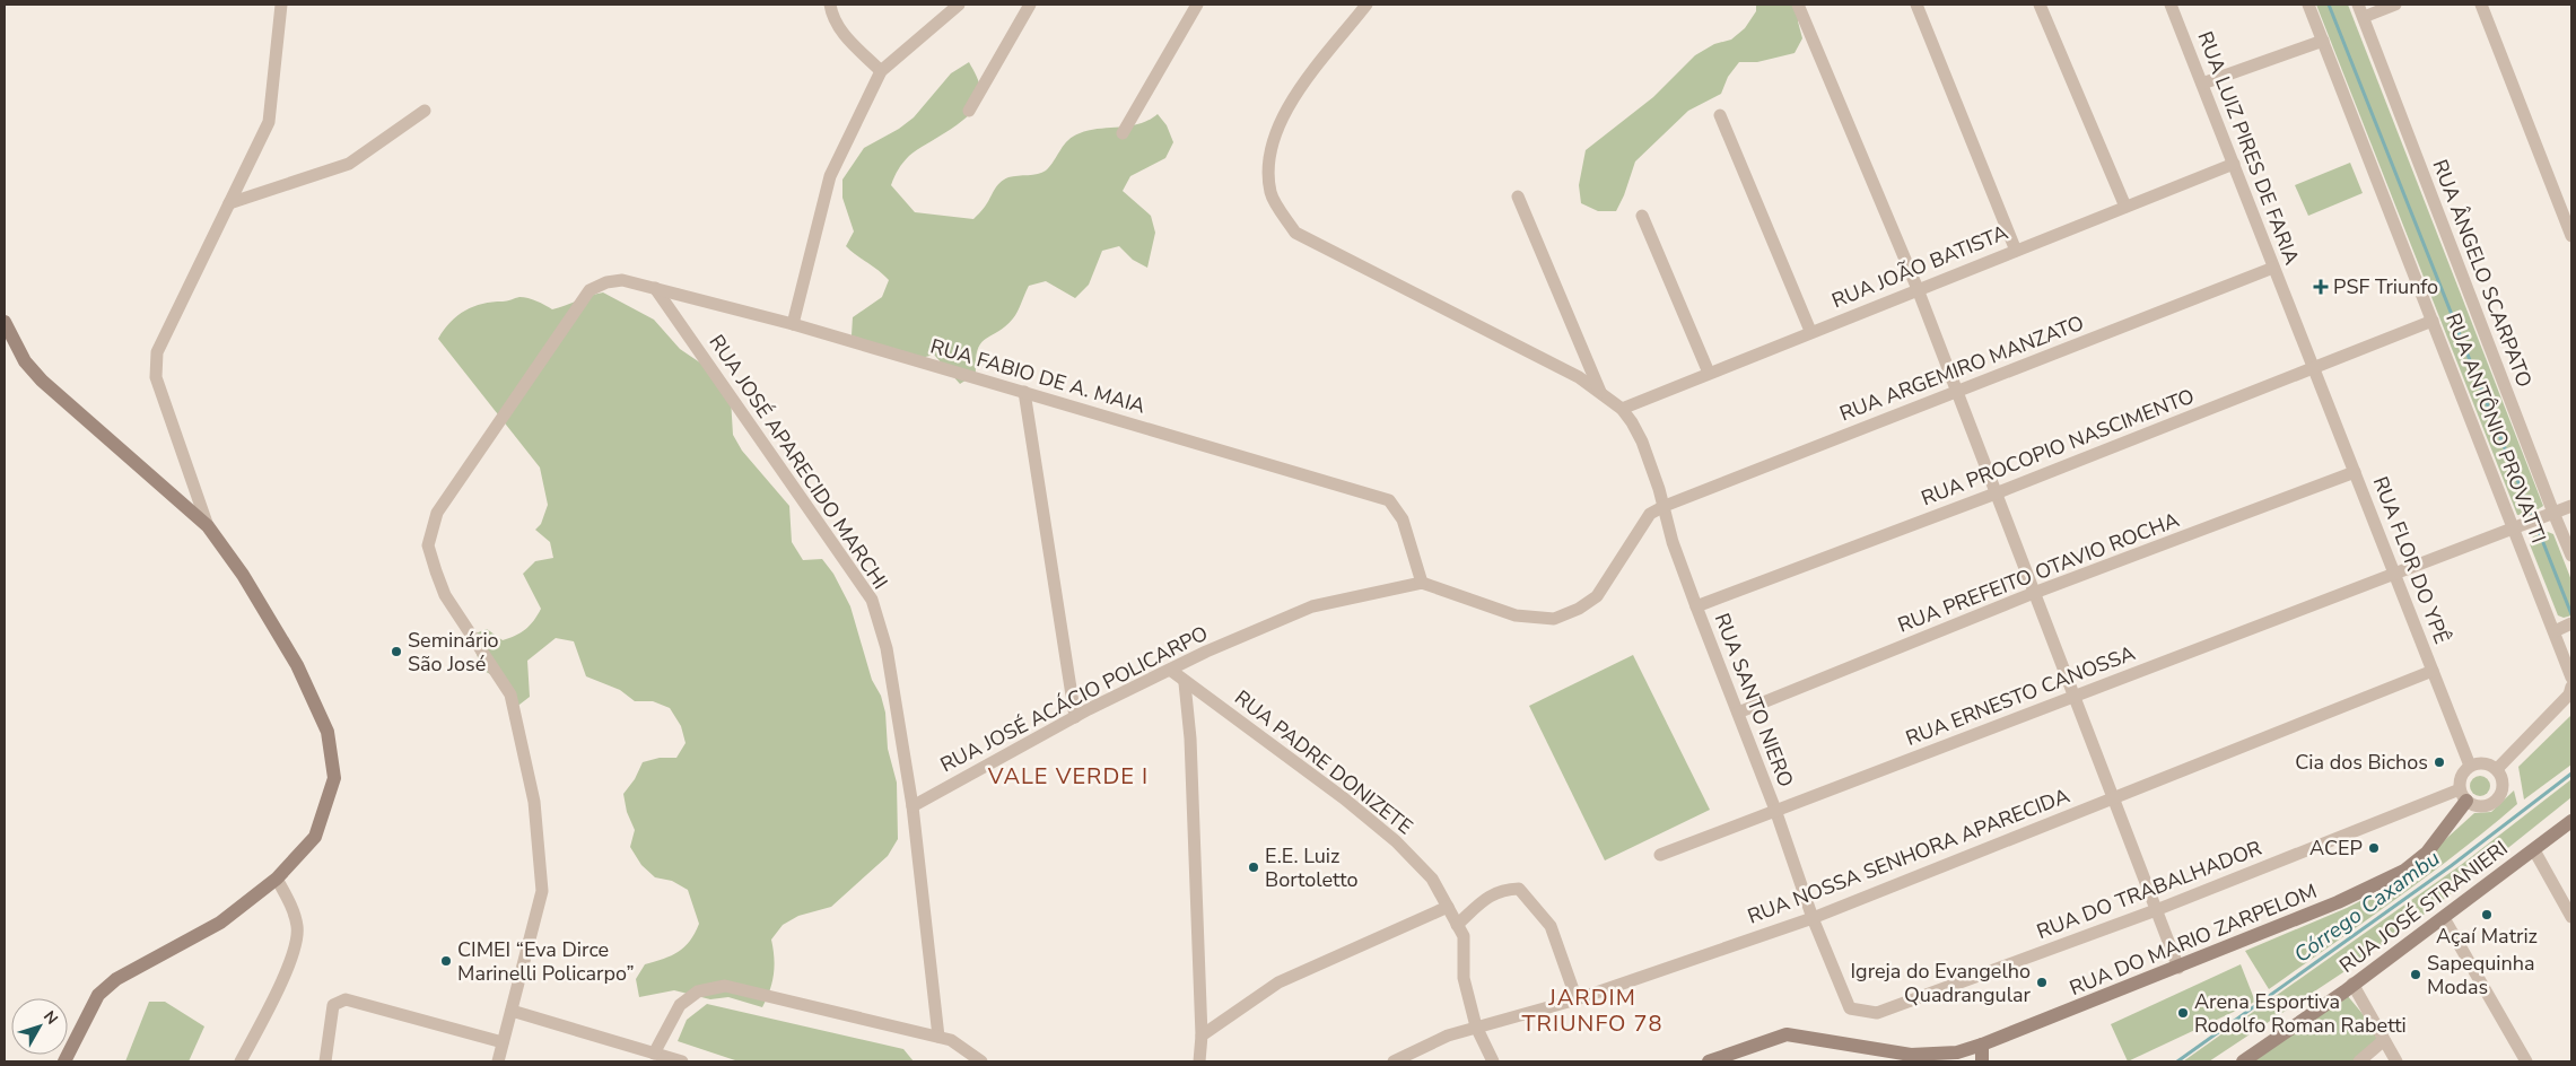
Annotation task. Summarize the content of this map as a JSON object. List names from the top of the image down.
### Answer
{
  "streets": {
    "street": [
      "RUA LUIZ PIRES DE FARIA",
      "RUA JOÃO BATISTA",
      "RUA ÂNGELO SCARPATO",
      "RUA ARGEMIRO MANZATO",
      "RUA FABIO DE A. MAIA",
      "RUA ANTÔNIO PROVATTI",
      "RUA PROCOPIO NASCIMENTO",
      "RUA JOSÉ APARECIDO MARCHI",
      "RUA FLOR DO YPÊ",
      "RUA PREFEITO OTAVIO ROCHA",
      "RUA ERNESTO CANOSSA",
      "RUA JOSÉ ACÁCIO POLICARPO",
      "RUA SANTO NIERO",
      "RUA PADRE DONIZETE",
      "RUA NOSSA SENHORA APARECIDA",
      "RUA DO TRABALHADOR",
      "RUA JOSÉ STRANIERI",
      "RUA DO MARIO ZARPELOM"
    ]
  },
  "crossings": [
    ["RUA LUIZ PIRES DE FARIA", "RUA JOÃO BATISTA"],
    ["RUA LUIZ PIRES DE FARIA", "RUA ARGEMIRO MANZATO"],
    ["RUA LUIZ PIRES DE FARIA", "RUA PROCOPIO NASCIMENTO"],
    ["RUA LUIZ PIRES DE FARIA", "RUA FLOR DO YPÊ"],
    ["RUA JOÃO BATISTA", "RUA SANTO NIERO"],
    ["RUA ÂNGELO SCARPATO", "RUA ERNESTO CANOSSA"],
    ["RUA ARGEMIRO MANZATO", "RUA SANTO NIERO"],
    ["RUA FABIO DE A. MAIA", "RUA JOSÉ APARECIDO MARCHI"],
    ["RUA FABIO DE A. MAIA", "RUA JOSÉ ACÁCIO POLICARPO"],
    ["RUA ANTÔNIO PROVATTI", "RUA PROCOPIO NASCIMENTO"],
    ["RUA ANTÔNIO PROVATTI", "RUA ERNESTO CANOSSA"],
    ["RUA PROCOPIO NASCIMENTO", "RUA FLOR DO YPÊ"],
    ["RUA PROCOPIO NASCIMENTO", "RUA SANTO NIERO"],
    ["RUA JOSÉ APARECIDO MARCHI", "RUA JOSÉ ACÁCIO POLICARPO"],
    ["RUA FLOR DO YPÊ", "RUA PREFEITO OTAVIO ROCHA"],
    ["RUA FLOR DO YPÊ", "RUA ERNESTO CANOSSA"],
    ["RUA FLOR DO YPÊ", "RUA NOSSA SENHORA APARECIDA"],
    ["RUA FLOR DO YPÊ", "RUA DO TRABALHADOR"],
    ["RUA FLOR DO YPÊ", "RUA DO MARIO ZARPELOM"],
    ["RUA PREFEITO OTAVIO ROCHA", "RUA SANTO NIERO"],
    ["RUA ERNESTO CANOSSA", "RUA SANTO NIERO"],
    ["RUA JOSÉ ACÁCIO POLICARPO", "RUA PADRE DONIZETE"],
    ["RUA SANTO NIERO", "RUA NOSSA SENHORA APARECIDA"],
    ["RUA SANTO NIERO", "RUA DO TRABALHADOR"],
    ["RUA PADRE DONIZETE", "RUA NOSSA SENHORA APARECIDA"],
    ["RUA DO TRABALHADOR", "RUA DO MARIO ZARPELOM"]
  ],
  "districts": ["VALE VERDE I", "JARDIM TRIUNFO 78"],
  "water": ["Córrego Caxambu"],
  "places": {
    "health": ["PSF Triunfo"],
    "other": [
      "Seminário São José",
      "Cia dos Bichos",
      "ACEP",
      "E.E. Luiz Bortoletto",
      "Açaí Matriz",
      "CIMEI “Eva Dirce Marinelli Policarpo”",
      "Sapequinha Modas",
      "Igreja do Evangelho Quadrangular",
      "Arena Esportiva Rodolfo Roman Rabetti"
    ]
  },
  "north": "top right"
}
